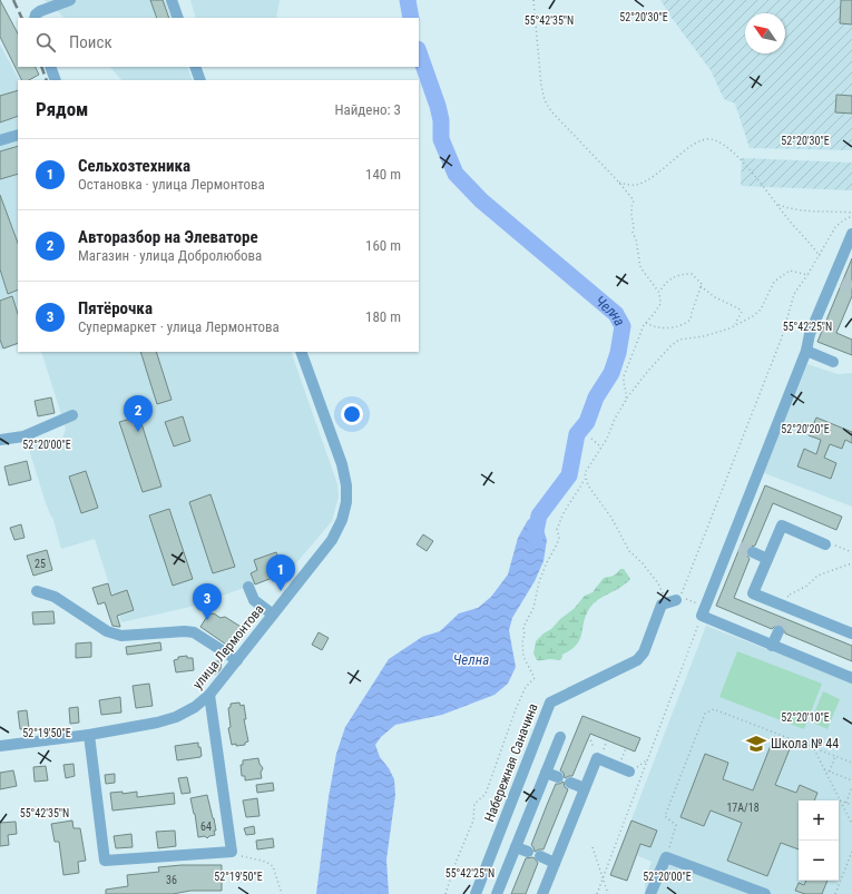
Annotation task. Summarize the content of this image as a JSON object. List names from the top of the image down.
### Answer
{
  "streets": {
    "street": ["улица Лермонтова", "Набережная Саначина"]
  },
  "water": ["Челна"],
  "places": {
    "school or university": ["Школа № 44"]
  },
  "house_numbers": [
    "25",
    "17А/18",
    "64",
    "36"
  ],
  "north": "top left",
  "page": {
    "search": "Поиск",
    "heading": ["Рядом", "Найдено: 3"],
    "list": [
      {
        "mark": "1",
        "name": "Сельхозтехника",
        "note": "Остановка · улица Лермонтова",
        "value": "140 m"
      },
      {
        "mark": "2",
        "name": "Авторазбор на Элеваторе",
        "note": "Магазин · улица Добролюбова",
        "value": "160 m"
      },
      {
        "mark": "3",
        "name": "Пятёрочка",
        "note": "Супермаркет · улица Лермонтова",
        "value": "180 m"
      }
    ],
    "pins": ["2", "1", "3"],
    "map_buttons": ["+", "−"]
  },
  "coordinates": [
    "52°20'30\"E",
    "55°42'35\"N",
    "55°42'25\"N",
    "52°20'20\"E",
    "52°20'00\"E",
    "52°20'10\"E",
    "52°19'50\"E"
  ]
}
